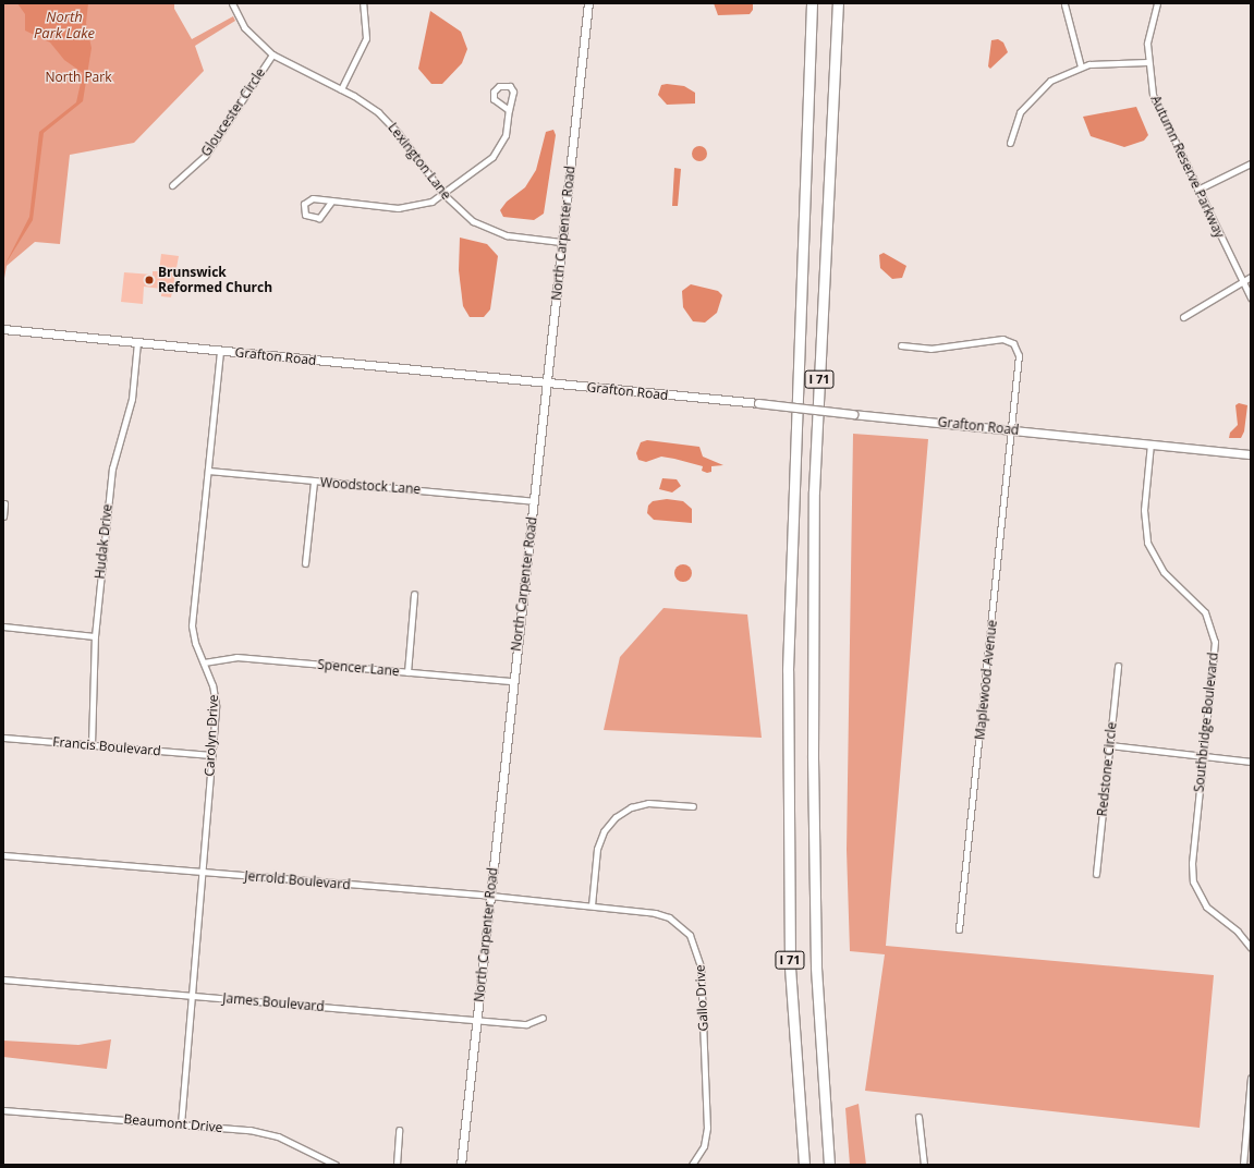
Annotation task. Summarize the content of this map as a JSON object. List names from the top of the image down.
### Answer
{
  "streets": {
    "highway": ["I 71"],
    "street": [
      "Gloucester Circle",
      "Lexington Lane",
      "Autumn Reserve Parkway",
      "North Carpenter Road",
      "Grafton Road",
      "Woodstock Lane",
      "Hudak Drive",
      "Spencer Lane",
      "Maplewood Avenue",
      "Southbridge Boulevard",
      "Carolyn Drive",
      "Francis Boulevard",
      "Redstone Circle",
      "Jerrold Boulevard",
      "Gallo Drive",
      "James Boulevard",
      "Beaumont Drive"
    ]
  },
  "crossings": [
    ["Gloucester Circle", "Lexington Lane"],
    ["Lexington Lane", "North Carpenter Road"],
    ["North Carpenter Road", "Grafton Road"],
    ["North Carpenter Road", "Woodstock Lane"],
    ["North Carpenter Road", "Spencer Lane"],
    ["North Carpenter Road", "Jerrold Boulevard"],
    ["North Carpenter Road", "James Boulevard"],
    ["Grafton Road", "Hudak Drive"],
    ["Grafton Road", "Maplewood Avenue"],
    ["Grafton Road", "Southbridge Boulevard"],
    ["Grafton Road", "Carolyn Drive"],
    ["Woodstock Lane", "Carolyn Drive"],
    ["Hudak Drive", "Francis Boulevard"],
    ["Spencer Lane", "Carolyn Drive"],
    ["Carolyn Drive", "Francis Boulevard"],
    ["Carolyn Drive", "Jerrold Boulevard"],
    ["Carolyn Drive", "James Boulevard"],
    ["Carolyn Drive", "Beaumont Drive"],
    ["Jerrold Boulevard", "Gallo Drive"]
  ],
  "water": ["North Park Lake"],
  "parks": ["North Park"],
  "places": ["Brunswick Reformed Church"]
}
